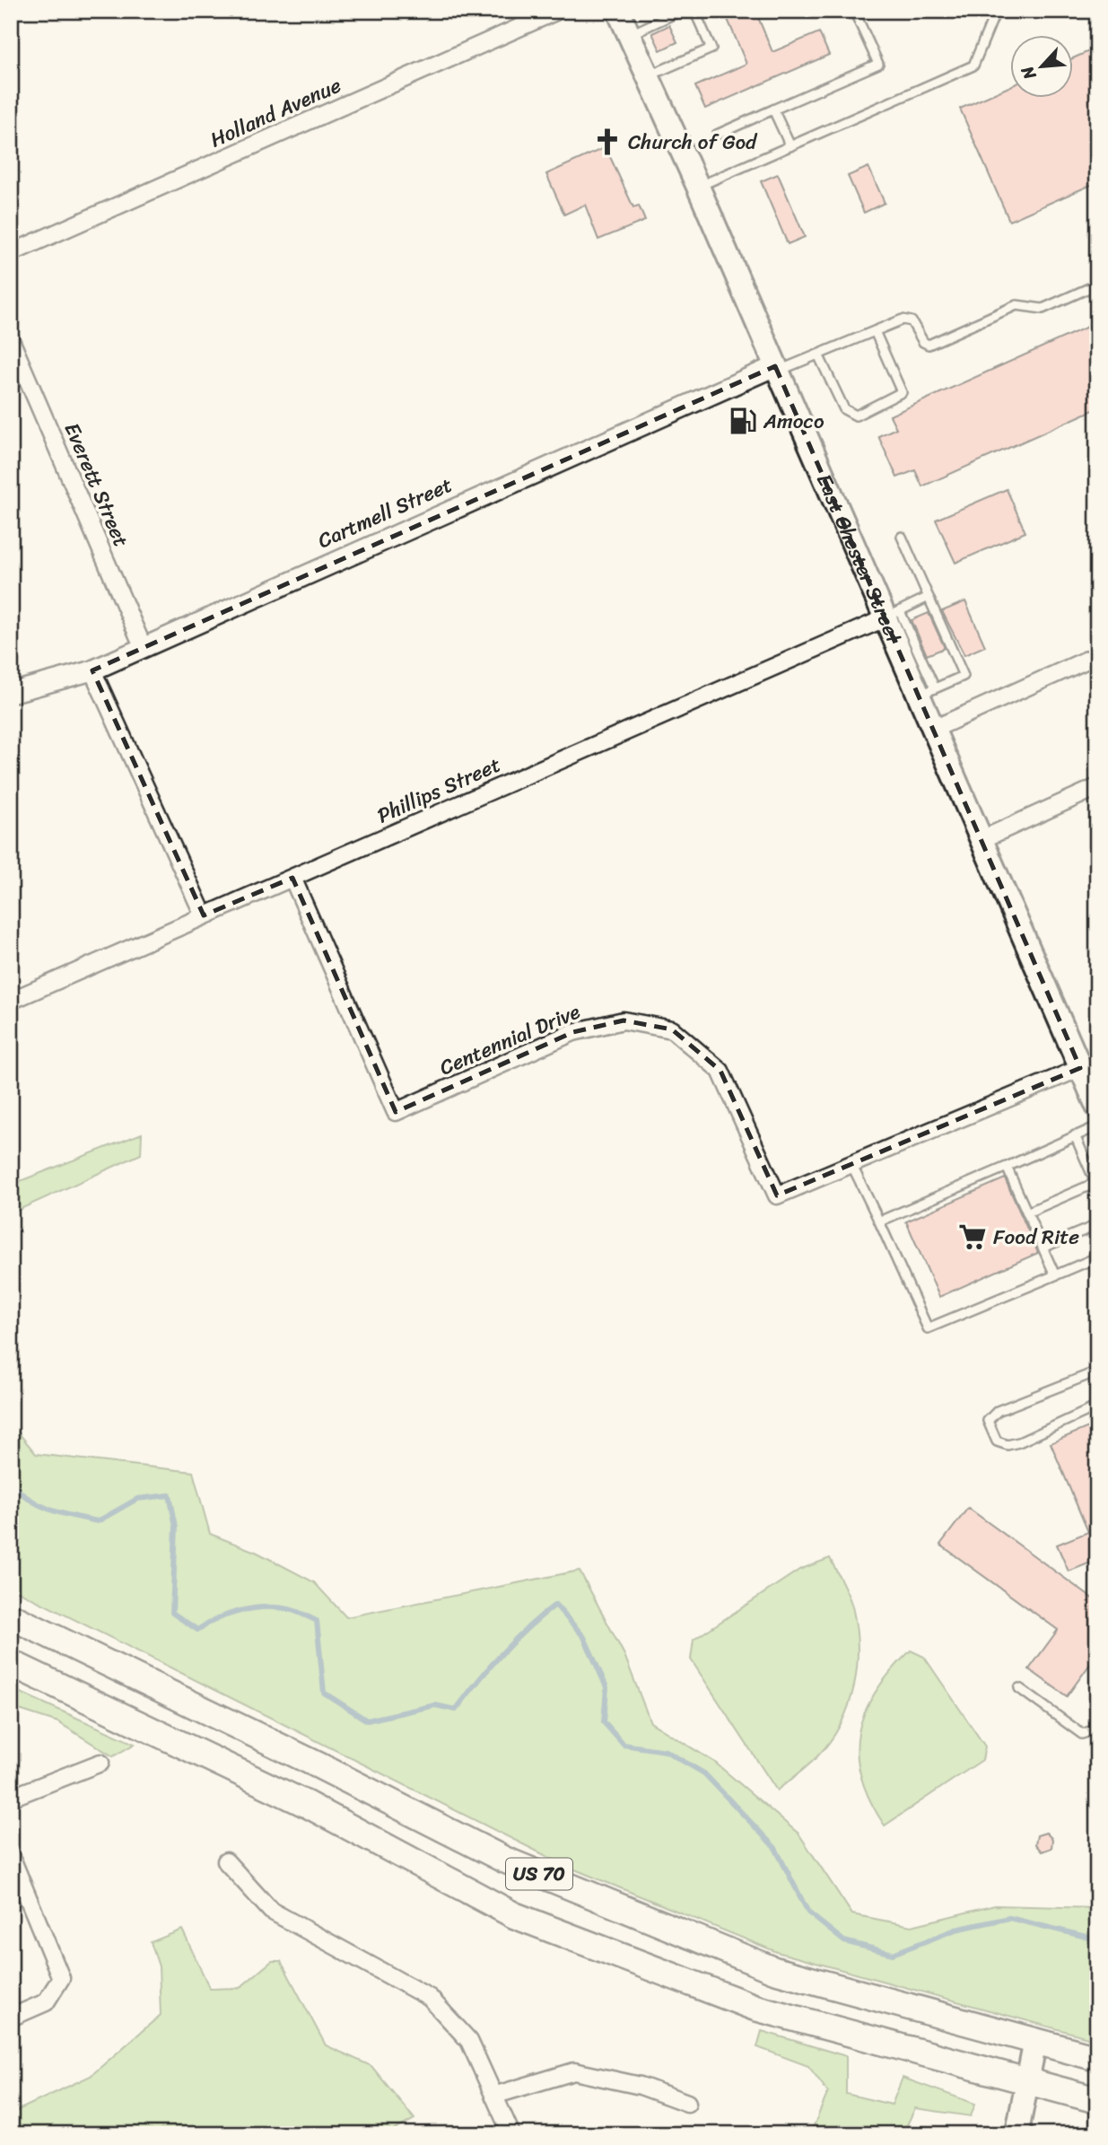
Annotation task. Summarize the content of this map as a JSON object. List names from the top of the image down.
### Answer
{
  "streets": {
    "highway": ["US 70"],
    "main road": ["East Chester Street"],
    "street": [
      "Holland Avenue",
      "Everett Street",
      "Cartmell Street",
      "Phillips Street",
      "Centennial Drive"
    ]
  },
  "crossings": [
    ["Everett Street", "Cartmell Street"],
    ["Cartmell Street", "East Chester Street"],
    ["East Chester Street", "Phillips Street"],
    ["East Chester Street", "Centennial Drive"],
    ["Phillips Street", "Centennial Drive"]
  ],
  "places": {
    "church": ["Church of God"],
    "fuel station": ["Amoco"],
    "supermarket": ["Food Rite"]
  },
  "north": "bottom left"
}
